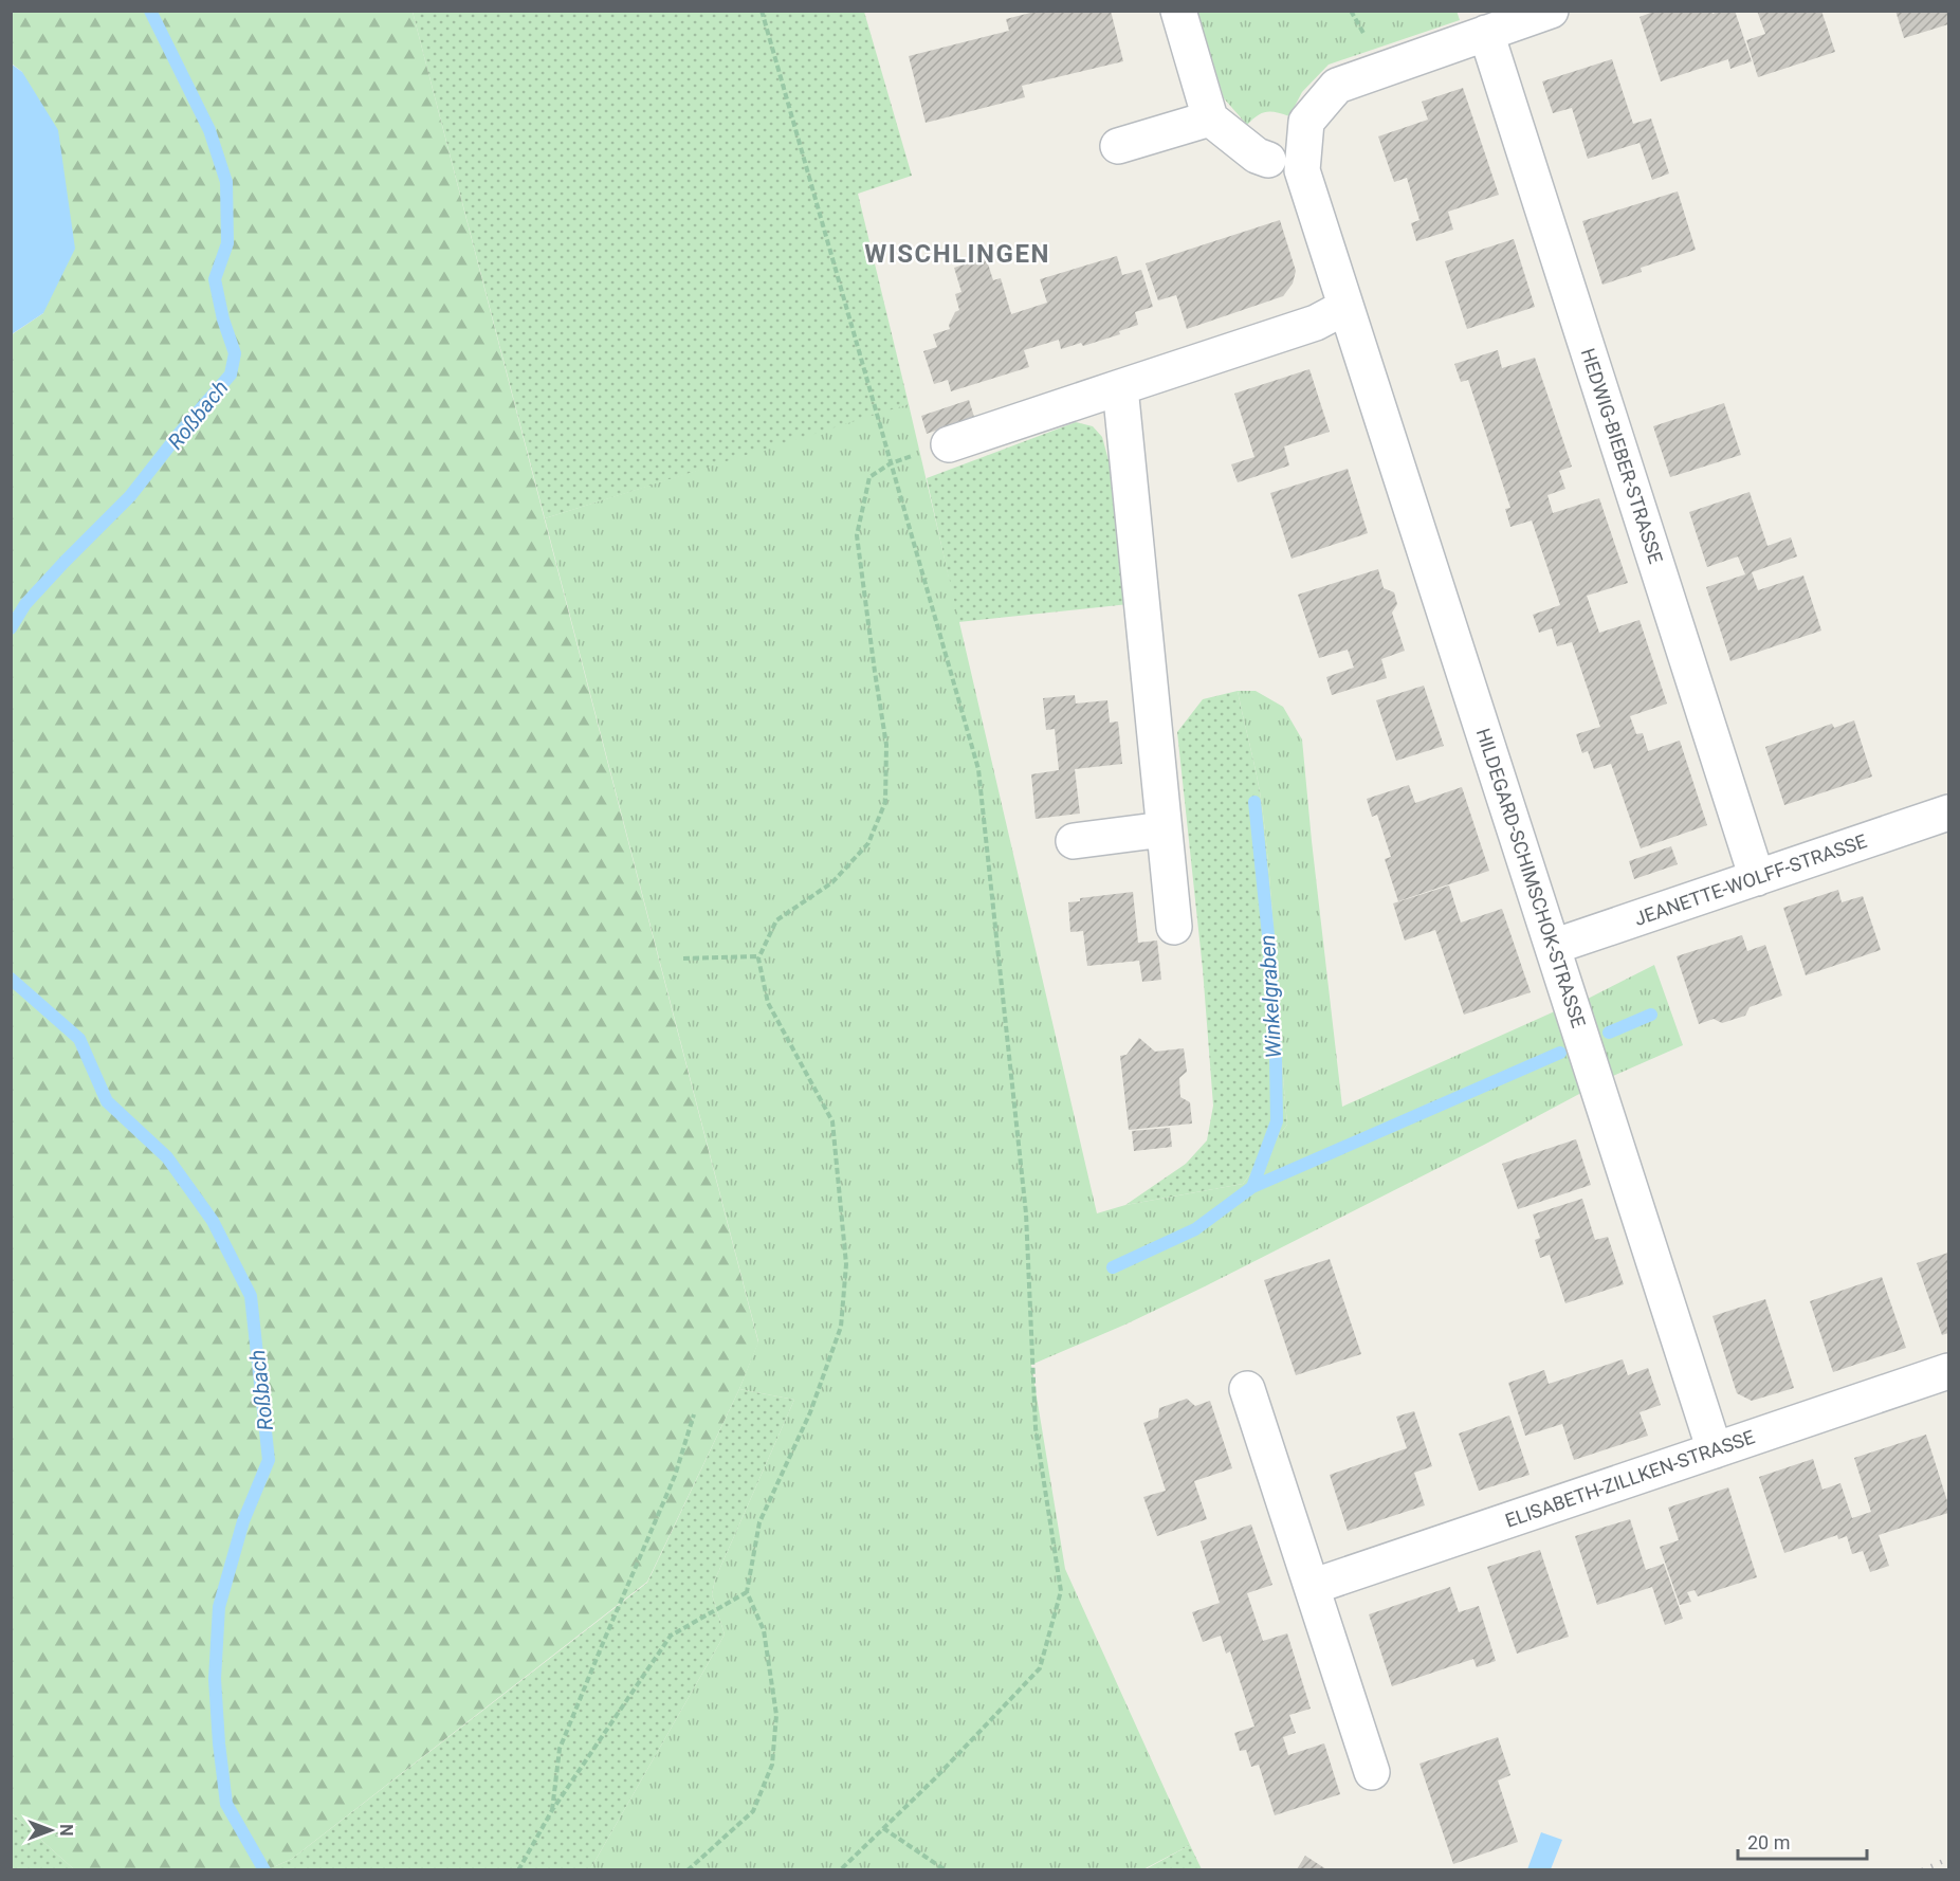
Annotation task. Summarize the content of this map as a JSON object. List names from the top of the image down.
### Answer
{
  "streets": {
    "street": [
      "HEDWIG-BIEBER-STRASSE",
      "HILDEGARD-SCHIMSCHOK-STRASSE",
      "JEANETTE-WOLFF-STRASSE",
      "ELISABETH-ZILLKEN-STRASSE"
    ]
  },
  "crossings": [
    ["HEDWIG-BIEBER-STRASSE", "HILDEGARD-SCHIMSCHOK-STRASSE"],
    ["HEDWIG-BIEBER-STRASSE", "JEANETTE-WOLFF-STRASSE"],
    ["HILDEGARD-SCHIMSCHOK-STRASSE", "JEANETTE-WOLFF-STRASSE"],
    ["HILDEGARD-SCHIMSCHOK-STRASSE", "ELISABETH-ZILLKEN-STRASSE"]
  ],
  "districts": ["WISCHLINGEN"],
  "water": ["Roßbach", "Winkelgraben"],
  "scale_bar": "20 m",
  "north": "right"
}
